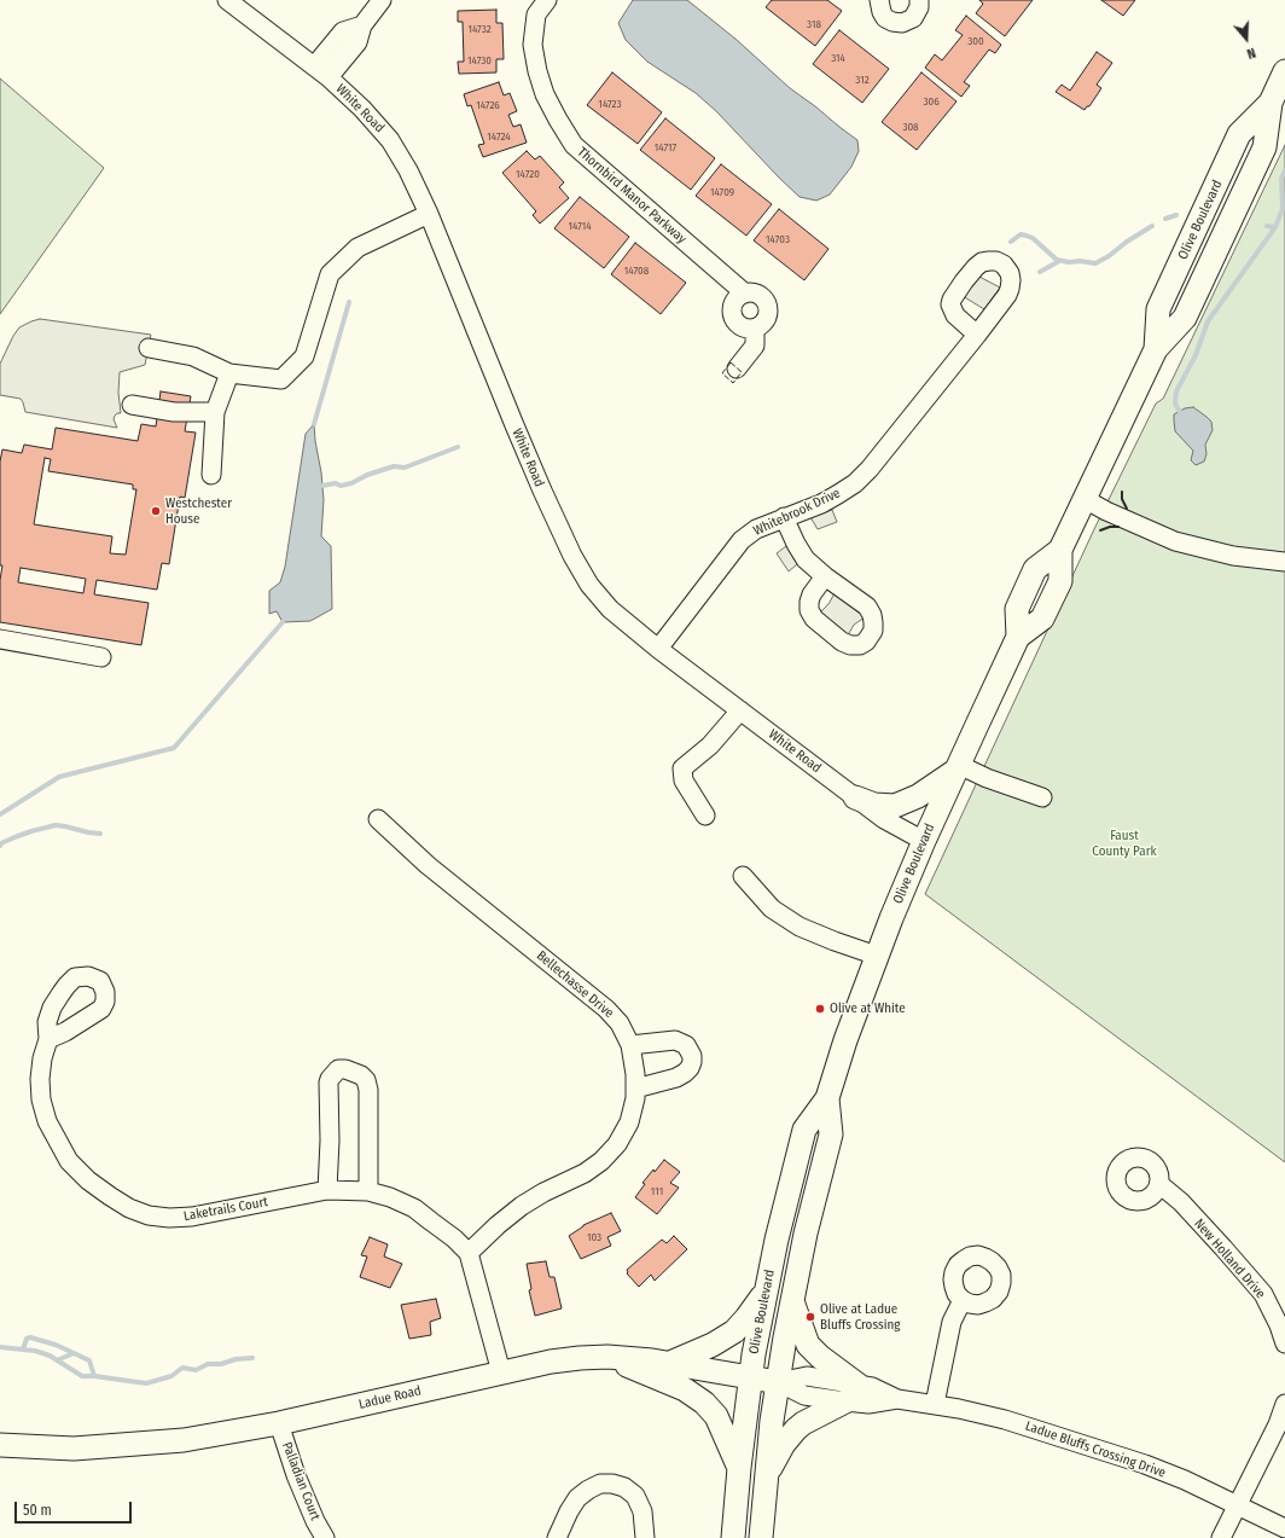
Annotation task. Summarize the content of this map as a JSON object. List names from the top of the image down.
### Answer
{
  "streets": {
    "main road": ["Olive Boulevard", "Ladue Road"],
    "street": [
      "White Road",
      "Thornbird Manor Parkway",
      "Whitebrook Drive",
      "Bellechasse Drive",
      "Laketrails Court",
      "New Holland Drive",
      "Ladue Bluffs Crossing Drive",
      "Palladian Court"
    ]
  },
  "crossings": [
    ["White Road", "Olive Boulevard"],
    ["White Road", "Whitebrook Drive"],
    ["Olive Boulevard", "Ladue Road"],
    ["Olive Boulevard", "Ladue Bluffs Crossing Drive"],
    ["Bellechasse Drive", "Laketrails Court"],
    ["Ladue Road", "Ladue Bluffs Crossing Drive"],
    ["Ladue Road", "Palladian Court"]
  ],
  "parks": ["Faust County Park"],
  "places": ["Westchester House", "Olive at White", "Olive at Ladue Bluffs Crossing"],
  "house_numbers": [
    "318",
    "14732",
    "300",
    "314",
    "14730",
    "312",
    "306",
    "14723",
    "14726",
    "308",
    "14724",
    "14717",
    "14720",
    "14709",
    "14714",
    "14703",
    "14708",
    "111",
    "103"
  ],
  "scale_bar": "50 m",
  "north": "bottom"
}
